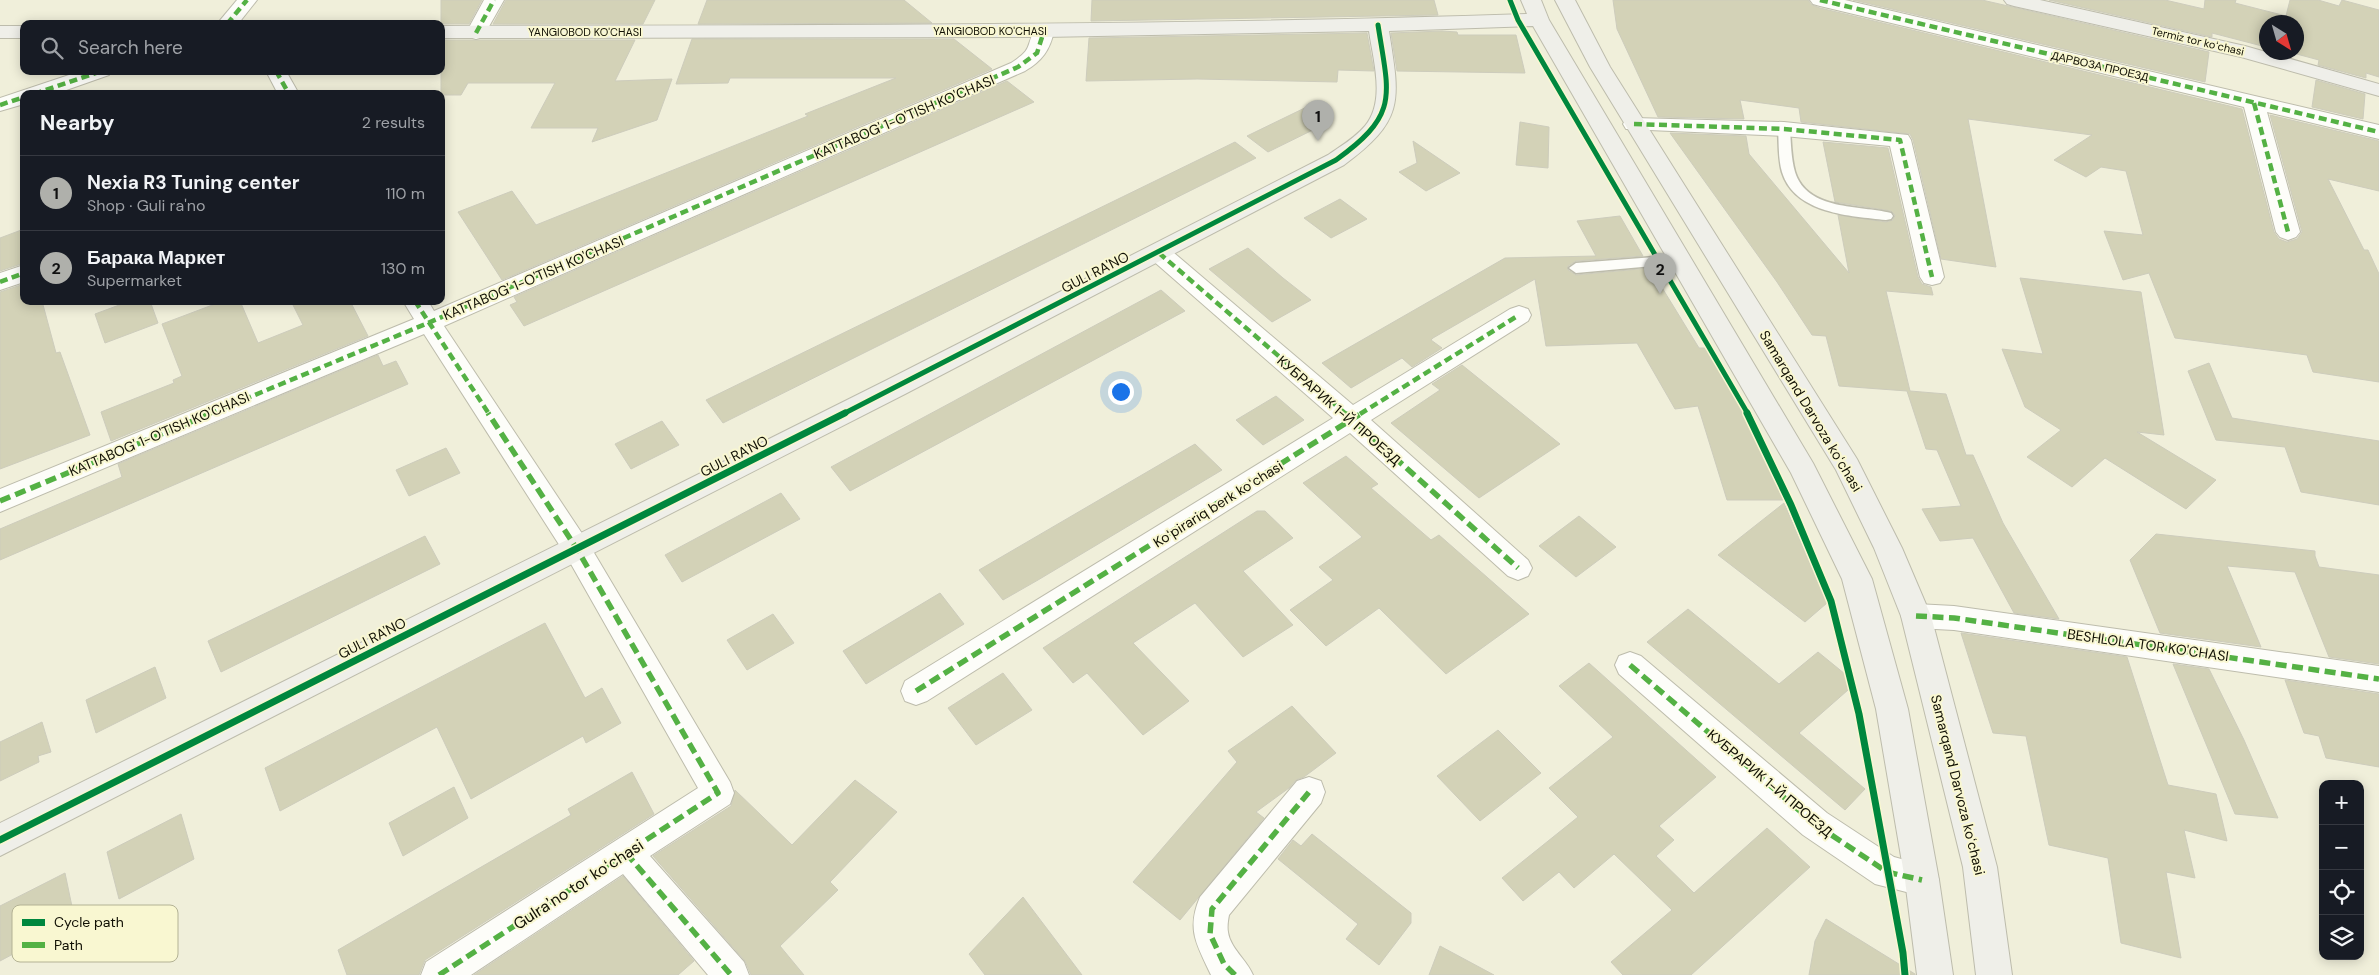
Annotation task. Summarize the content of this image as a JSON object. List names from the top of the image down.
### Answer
{
  "streets": {
    "street": [
      "YANGIOBOD KO'CHASI",
      "Termiz tor koʻchasi",
      "ДАРВОЗА ПРОЕЗД",
      "KATTABOG' 1-O'TISH KO'CHASI",
      "GULI RA'NO",
      "КУБРАРИК 1-Й ПРОЕЗД",
      "Samarqand Darvoza koʻchasi",
      "Koʻpirariq berk koʻchasi",
      "BESHLOLA TOR KO'CHASI",
      "Gulraʼno tor koʻchasi"
    ]
  },
  "crossings": [
    ["YANGIOBOD KO'CHASI", "KATTABOG' 1-O'TISH KO'CHASI"],
    ["YANGIOBOD KO'CHASI", "GULI RA'NO"],
    ["GULI RA'NO", "КУБРАРИК 1-Й ПРОЕЗД"],
    ["GULI RA'NO", "Gulraʼno tor koʻchasi"],
    ["КУБРАРИК 1-Й ПРОЕЗД", "Koʻpirariq berk koʻchasi"],
    ["Samarqand Darvoza koʻchasi", "BESHLOLA TOR KO'CHASI"]
  ],
  "legend": ["Cycle path", "Path"],
  "north": "bottom right",
  "page": {
    "search": "Search here",
    "heading": ["Nearby", "2 results"],
    "pins": ["1", "2"],
    "list": [
      {
        "mark": "1",
        "name": "Nexia R3 Tuning center",
        "note": "Shop · Guli ra'no",
        "value": "110 m"
      },
      {
        "mark": "2",
        "name": "Барака Маркет",
        "note": "Supermarket",
        "value": "130 m"
      }
    ],
    "map_buttons": ["+", "−"]
  }
}
